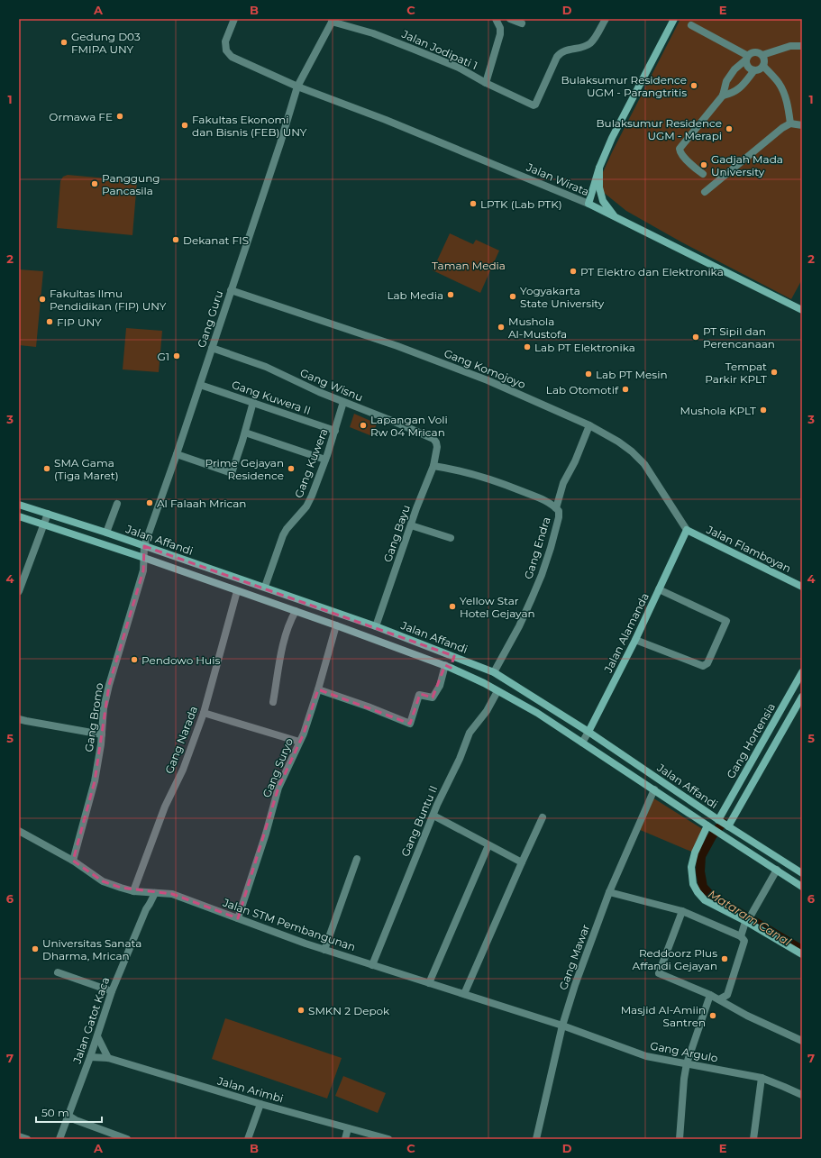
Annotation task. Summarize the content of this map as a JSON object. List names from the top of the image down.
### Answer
{
  "streets": {
    "main road": [
      "Jalan Wirata",
      "Jalan Affandi",
      "Jalan Flamboyan",
      "Jalan Alamanda",
      "Gang Hortensia"
    ],
    "street": [
      "Jalan Jodipati 1",
      "Gang Guru",
      "Gang Komojoyo",
      "Gang Wisnu",
      "Gang Kuwera II",
      "Gang Kuwera",
      "Gang Bayu",
      "Gang Endra",
      "Gang Bromo",
      "Gang Narada",
      "Gang Suryo",
      "Gang Buntu II",
      "Jalan STM Pembangunan",
      "Gang Mawar",
      "Jalan Gatot Kaca",
      "Gang Argulo",
      "Jalan Arimbi"
    ]
  },
  "crossings": [
    ["Jalan Jodipati 1", "Gang Guru"],
    ["Jalan Wirata", "Gang Guru"],
    ["Gang Guru", "Gang Komojoyo"],
    ["Gang Guru", "Gang Wisnu"],
    ["Gang Guru", "Gang Kuwera II"],
    ["Gang Guru", "Jalan Affandi"],
    ["Gang Guru", "Gang Bromo"],
    ["Gang Komojoyo", "Jalan Flamboyan"],
    ["Gang Komojoyo", "Jalan Alamanda"],
    ["Gang Wisnu", "Gang Kuwera"],
    ["Gang Wisnu", "Gang Bayu"],
    ["Gang Kuwera II", "Gang Kuwera"],
    ["Gang Kuwera", "Jalan Affandi"],
    ["Gang Bayu", "Jalan Affandi"],
    ["Gang Bayu", "Gang Endra"],
    ["Jalan Affandi", "Gang Endra"],
    ["Jalan Affandi", "Jalan Alamanda"],
    ["Jalan Affandi", "Gang Bromo"],
    ["Jalan Affandi", "Gang Narada"],
    ["Jalan Affandi", "Gang Hortensia"],
    ["Jalan Affandi", "Gang Suryo"],
    ["Jalan Affandi", "Gang Buntu II"],
    ["Jalan Affandi", "Gang Mawar"],
    ["Jalan Flamboyan", "Jalan Alamanda"],
    ["Gang Bromo", "Jalan STM Pembangunan"],
    ["Gang Narada", "Jalan STM Pembangunan"],
    ["Gang Suryo", "Jalan STM Pembangunan"],
    ["Gang Buntu II", "Jalan STM Pembangunan"],
    ["Jalan STM Pembangunan", "Gang Mawar"],
    ["Jalan STM Pembangunan", "Jalan Gatot Kaca"],
    ["Jalan STM Pembangunan", "Gang Argulo"],
    ["Gang Mawar", "Gang Argulo"],
    ["Jalan Gatot Kaca", "Jalan Arimbi"]
  ],
  "water": ["Mataram Canal"],
  "parks": ["Taman Media"],
  "places": [
    "Gedung D03 FMIPA UNY",
    "Bulaksumur Residence UGM - Parangtritis",
    "Ormawa FE",
    "Fakultas Ekonomi dan Bisnis (FEB) UNY",
    "Bulaksumur Residence UGM - Merapi",
    "Gadjah Mada University",
    "Panggung Pancasila",
    "LPTK (Lab PTK)",
    "Dekanat FIS",
    "PT Elektro dan Elektronika",
    "Lab Media",
    "Yogyakarta State University",
    "Fakultas Ilmu Pendidikan (FIP) UNY",
    "FIP UNY",
    "Mushola Al-Mustofa",
    "PT Sipil dan Perencanaan",
    "Lab PT Elektronika",
    "G1",
    "Tempat Parkir KPLT",
    "Lab PT Mesin",
    "Lab Otomotif",
    "Mushola KPLT",
    "Lapangan Voli Rw 04 Mrican",
    "SMA Gama (Tiga Maret)",
    "Prime Gejayan Residence",
    "Al Falaah Mrican",
    "Yellow Star Hotel Gejayan",
    "Pendowo Huis",
    "Universitas Sanata Dharma, Mrican",
    "Reddoorz Plus Affandi Gejayan",
    "SMKN 2 Depok",
    "Masjid Al-Amiin Santren"
  ],
  "scale_bar": "50 m",
  "grid": {
    "columns": [
      "A",
      "B",
      "C",
      "D",
      "E"
    ],
    "rows": [
      "1",
      "2",
      "3",
      "4",
      "5",
      "6",
      "7"
    ]
  }
}
